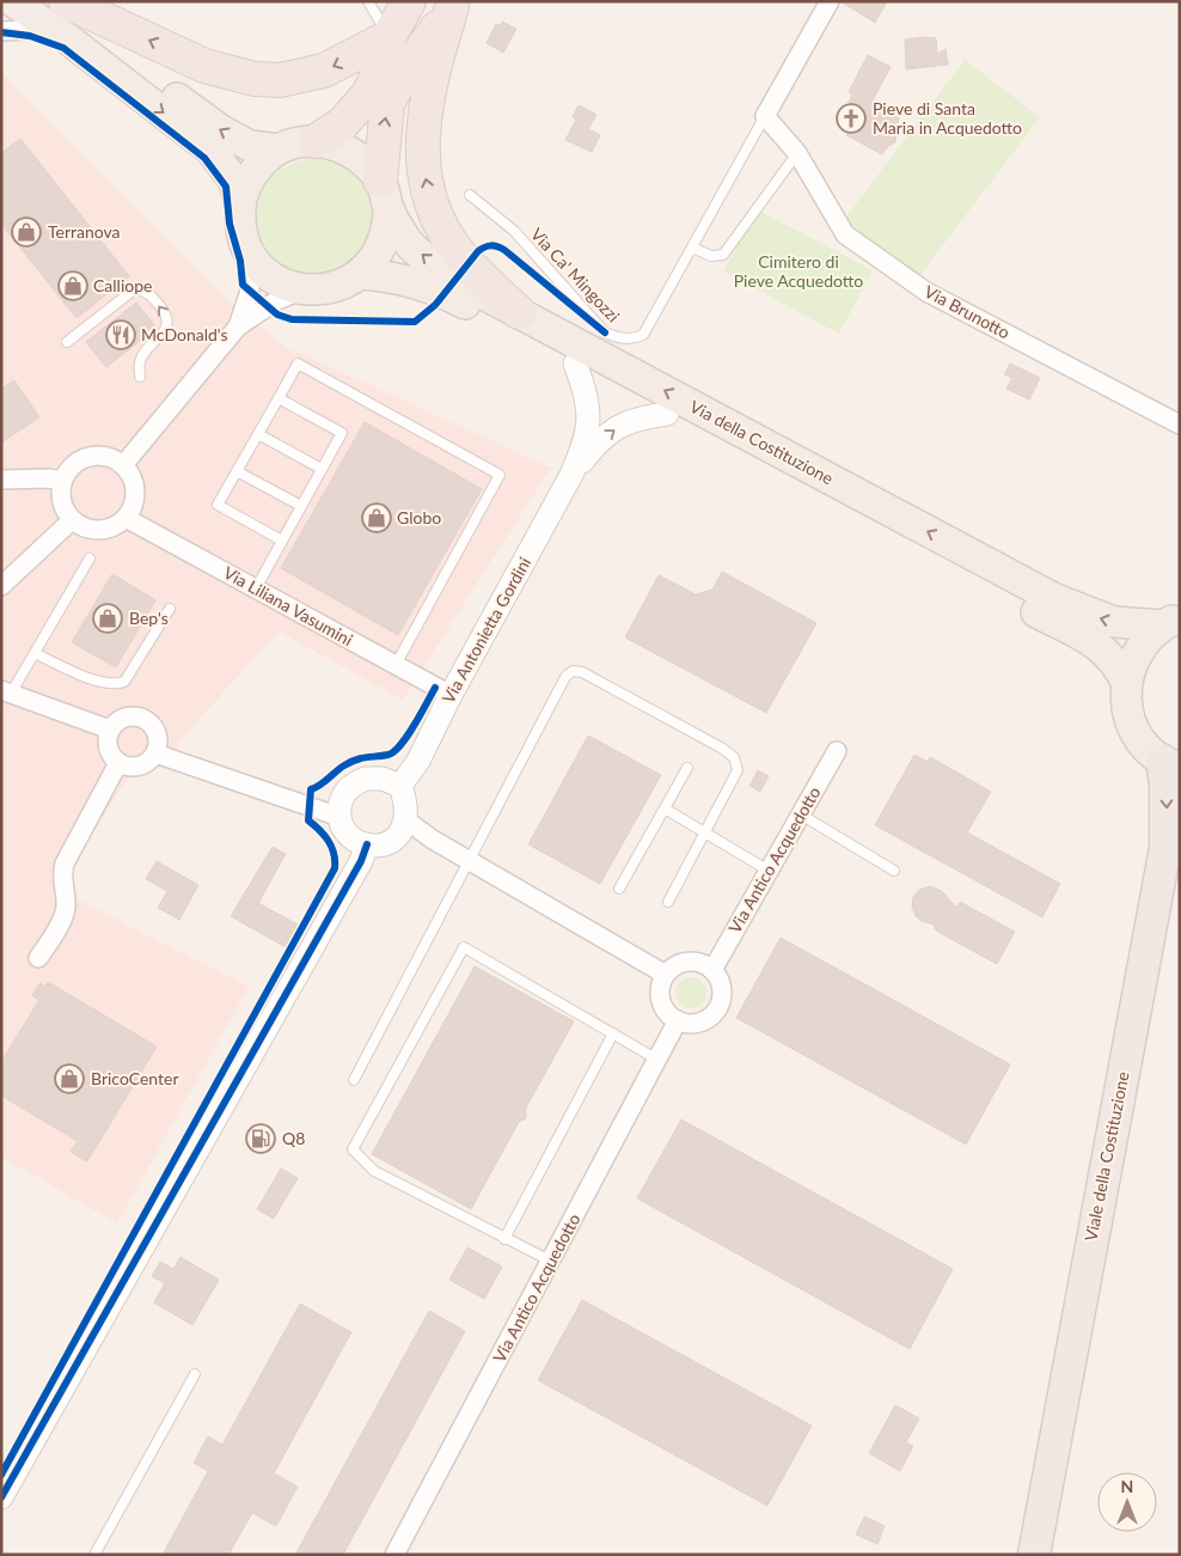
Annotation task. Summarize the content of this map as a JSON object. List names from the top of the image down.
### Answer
{
  "streets": {
    "highway": ["Viale della Costituzione"],
    "main road": ["Via della Costituzione"],
    "street": [
      "Via Ca' Mingozzi",
      "Via Brunotto",
      "Via Liliana Vasumini",
      "Via Antonietta Gordini",
      "Via Antico Acquedotto"
    ]
  },
  "crossings": [
    ["Via Ca' Mingozzi", "Via Brunotto"],
    ["Via Liliana Vasumini", "Via Antonietta Gordini"]
  ],
  "parks": ["Cimitero di Pieve Acquedotto"],
  "places": {
    "church": ["Pieve di Santa Maria in Acquedotto"],
    "shop": [
      "Terranova",
      "Calliope",
      "Globo",
      "Bep's",
      "BricoCenter"
    ],
    "restaurant": ["McDonald's"],
    "fuel station": ["Q8"]
  },
  "north": "top"
}
